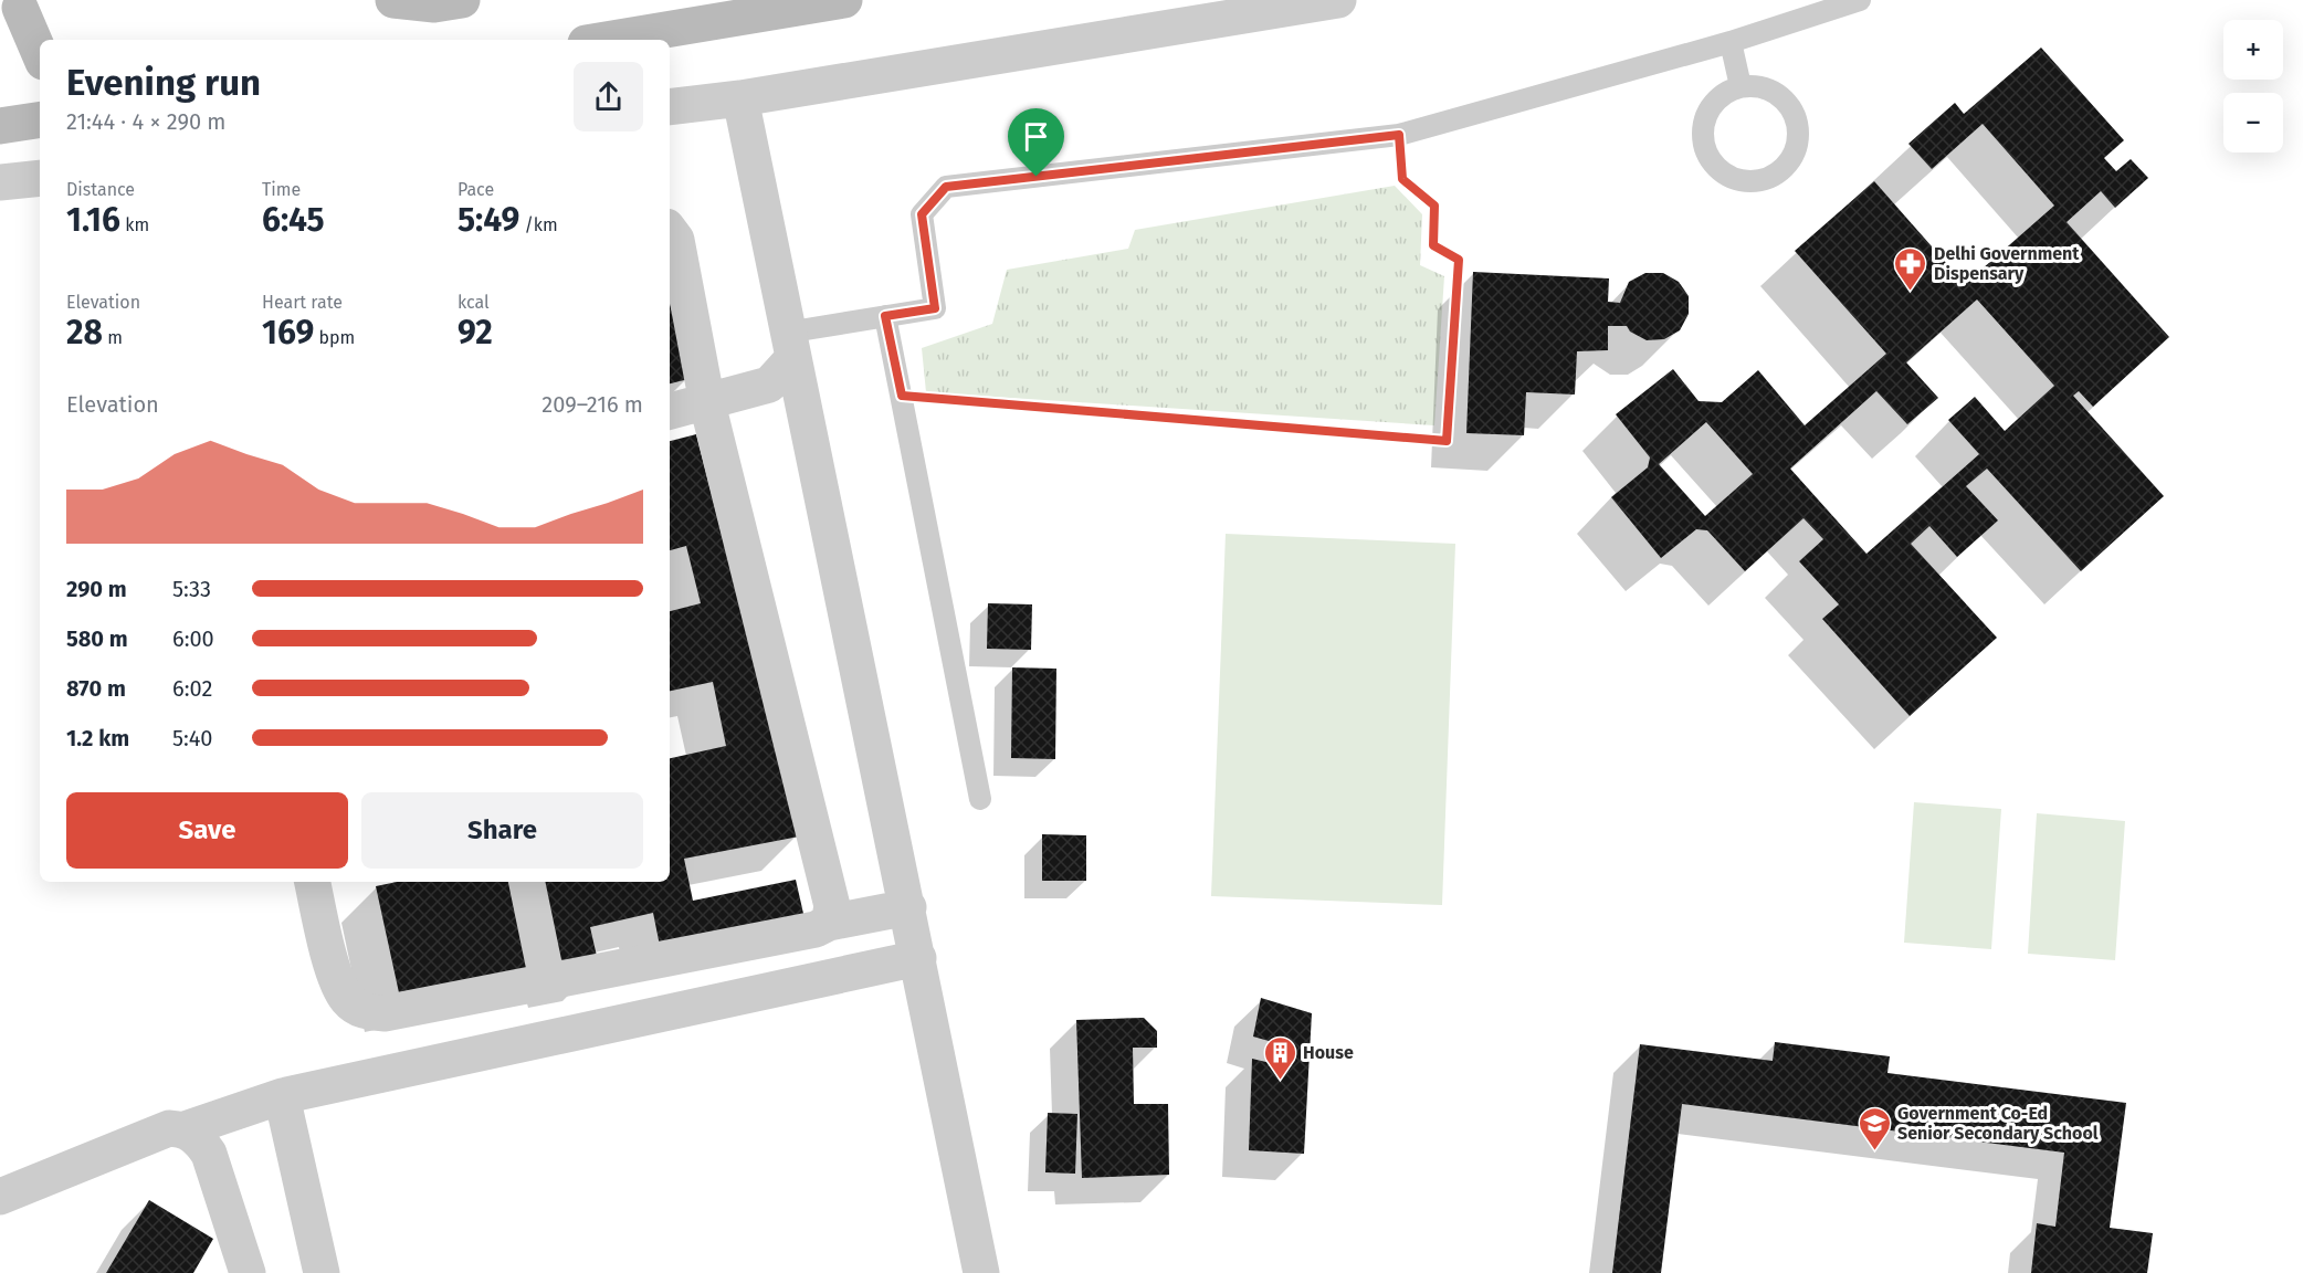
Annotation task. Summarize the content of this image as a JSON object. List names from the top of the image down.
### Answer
{
  "places": {
    "pharmacy": ["Delhi Government Dispensary"],
    "building": ["House"],
    "school or university": ["Government Co-Ed Senior Secondary School"]
  },
  "page": {
    "map_buttons": ["+", "−"],
    "heading": ["Evening run", "21:44 · 4 × 290 m"],
    "stats": [
      ["Distance", "1.16 km"],
      ["Time", "6:45"],
      ["Pace", "5:49 /km"],
      ["Elevation", "28 m"],
      ["Heart rate", "169 bpm"],
      ["kcal", "92"]
    ],
    "chart": ["Elevation", "209–216 m"],
    "list": [
      {
        "name": "290 m",
        "note": "5:33"
      },
      {
        "name": "580 m",
        "note": "6:00"
      },
      {
        "name": "870 m",
        "note": "6:02"
      },
      {
        "name": "1.2 km",
        "note": "5:40"
      }
    ],
    "buttons": ["Save", "Share"]
  }
}
